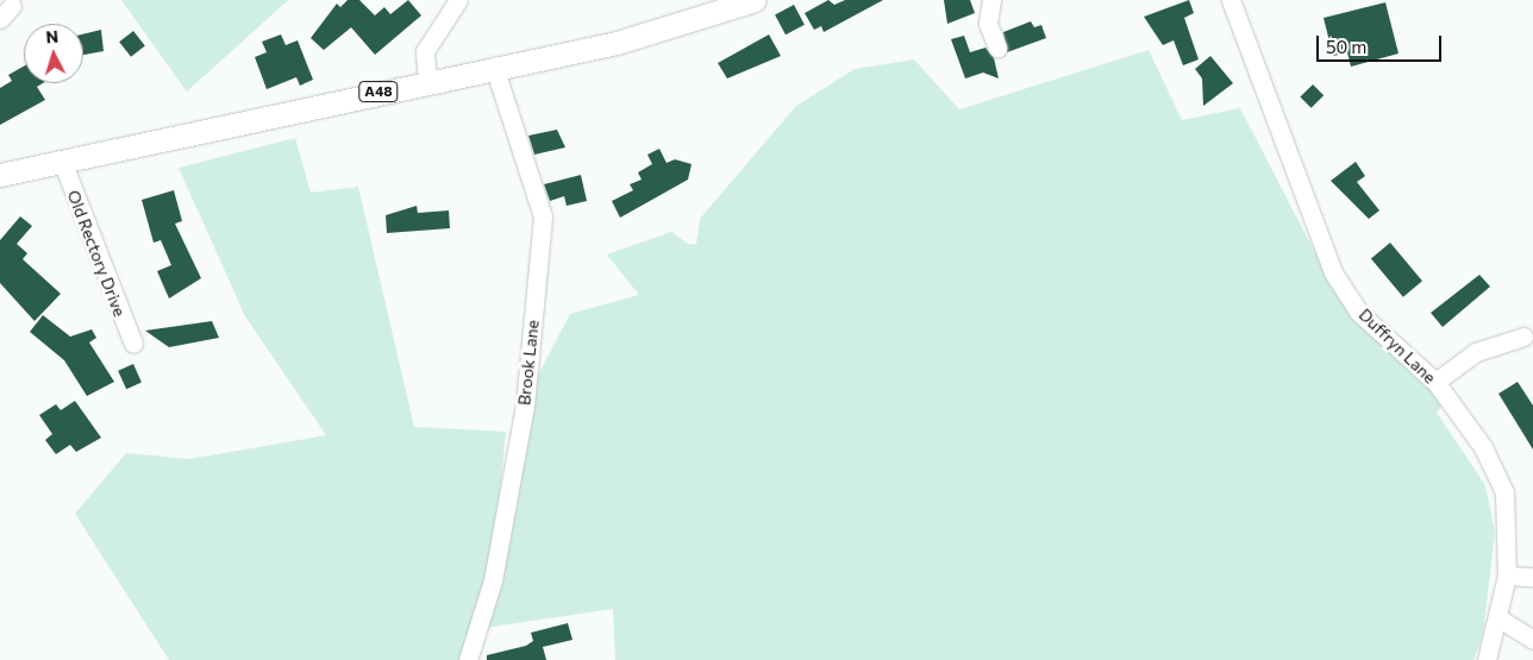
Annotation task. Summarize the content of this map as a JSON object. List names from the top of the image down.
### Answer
{
  "streets": {
    "main road": ["A48"],
    "street": ["Old Rectory Drive", "Duffryn Lane", "Brook Lane"]
  },
  "crossings": [
    ["A48", "Old Rectory Drive"],
    ["A48", "Brook Lane"]
  ],
  "scale_bar": "50 m",
  "north": "top"
}
